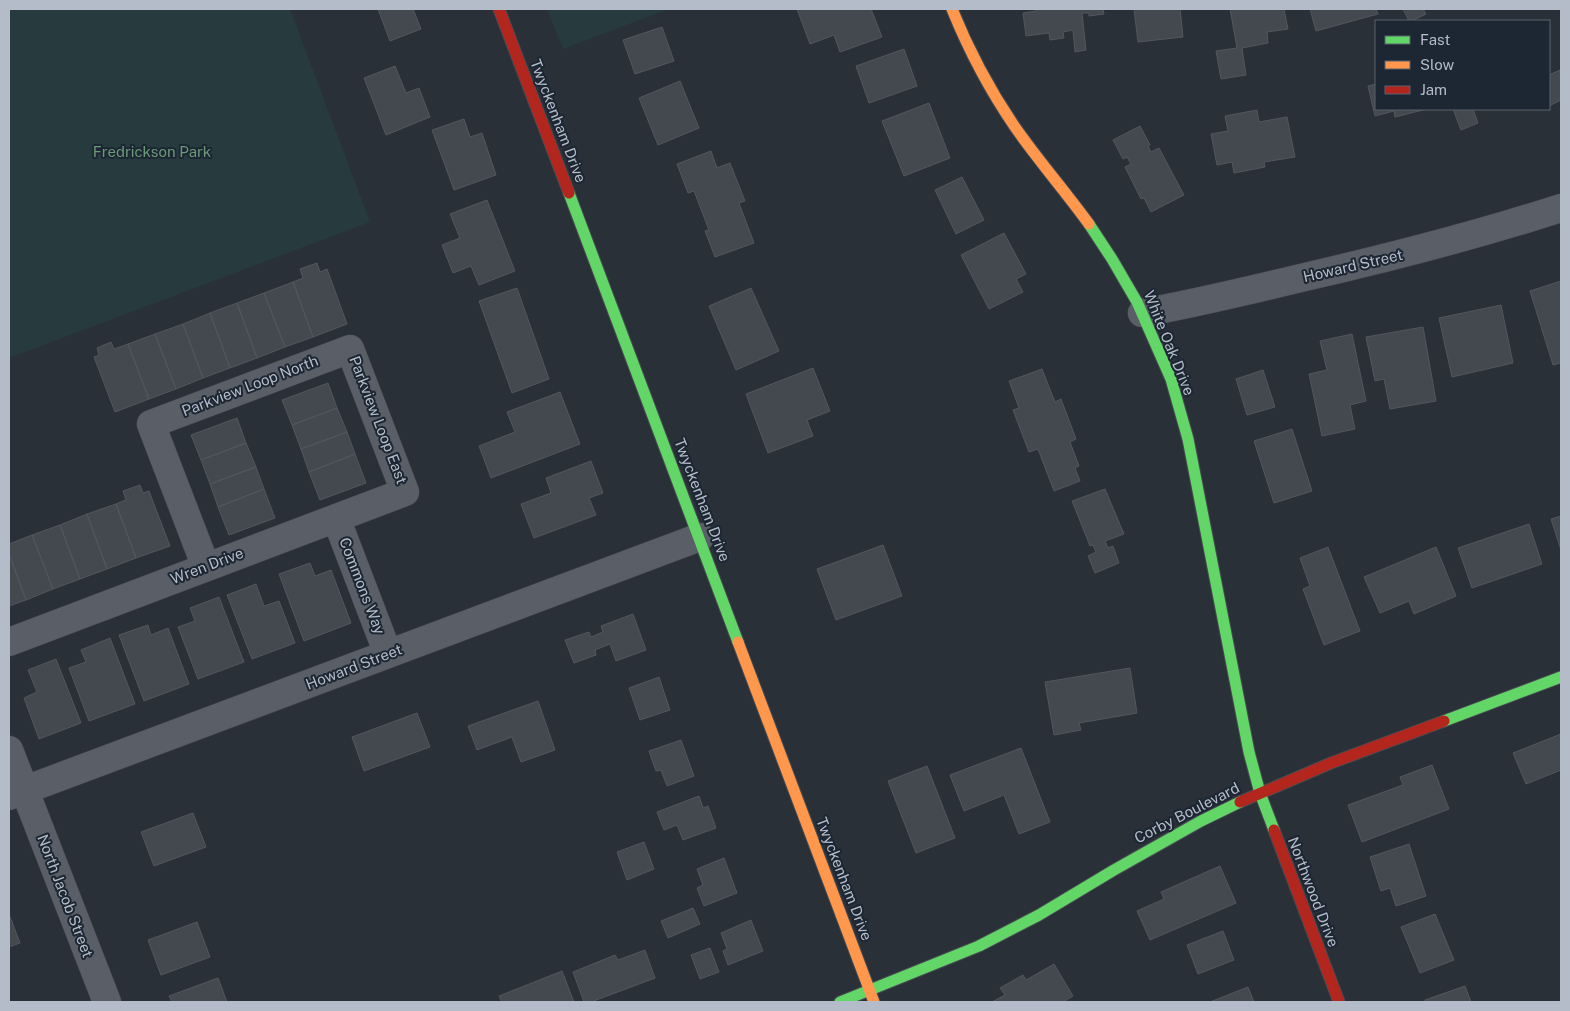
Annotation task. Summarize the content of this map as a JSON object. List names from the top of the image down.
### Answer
{
  "streets": {
    "street": [
      "Twyckenham Drive",
      "Howard Street",
      "White Oak Drive",
      "Parkview Loop North",
      "Parkview Loop East",
      "Wren Drive",
      "Commons Way",
      "Corby Boulevard",
      "Northwood Drive",
      "North Jacob Street"
    ]
  },
  "crossings": [
    ["Twyckenham Drive", "Howard Street"],
    ["Twyckenham Drive", "Corby Boulevard"],
    ["Howard Street", "White Oak Drive"],
    ["Howard Street", "Commons Way"],
    ["Howard Street", "North Jacob Street"],
    ["White Oak Drive", "Corby Boulevard"],
    ["White Oak Drive", "Northwood Drive"],
    ["Parkview Loop North", "Parkview Loop East"],
    ["Parkview Loop North", "Wren Drive"],
    ["Parkview Loop East", "Wren Drive"],
    ["Wren Drive", "Commons Way"],
    ["Corby Boulevard", "Northwood Drive"]
  ],
  "parks": ["Fredrickson Park"],
  "legend": ["Fast", "Slow", "Jam"]
}
